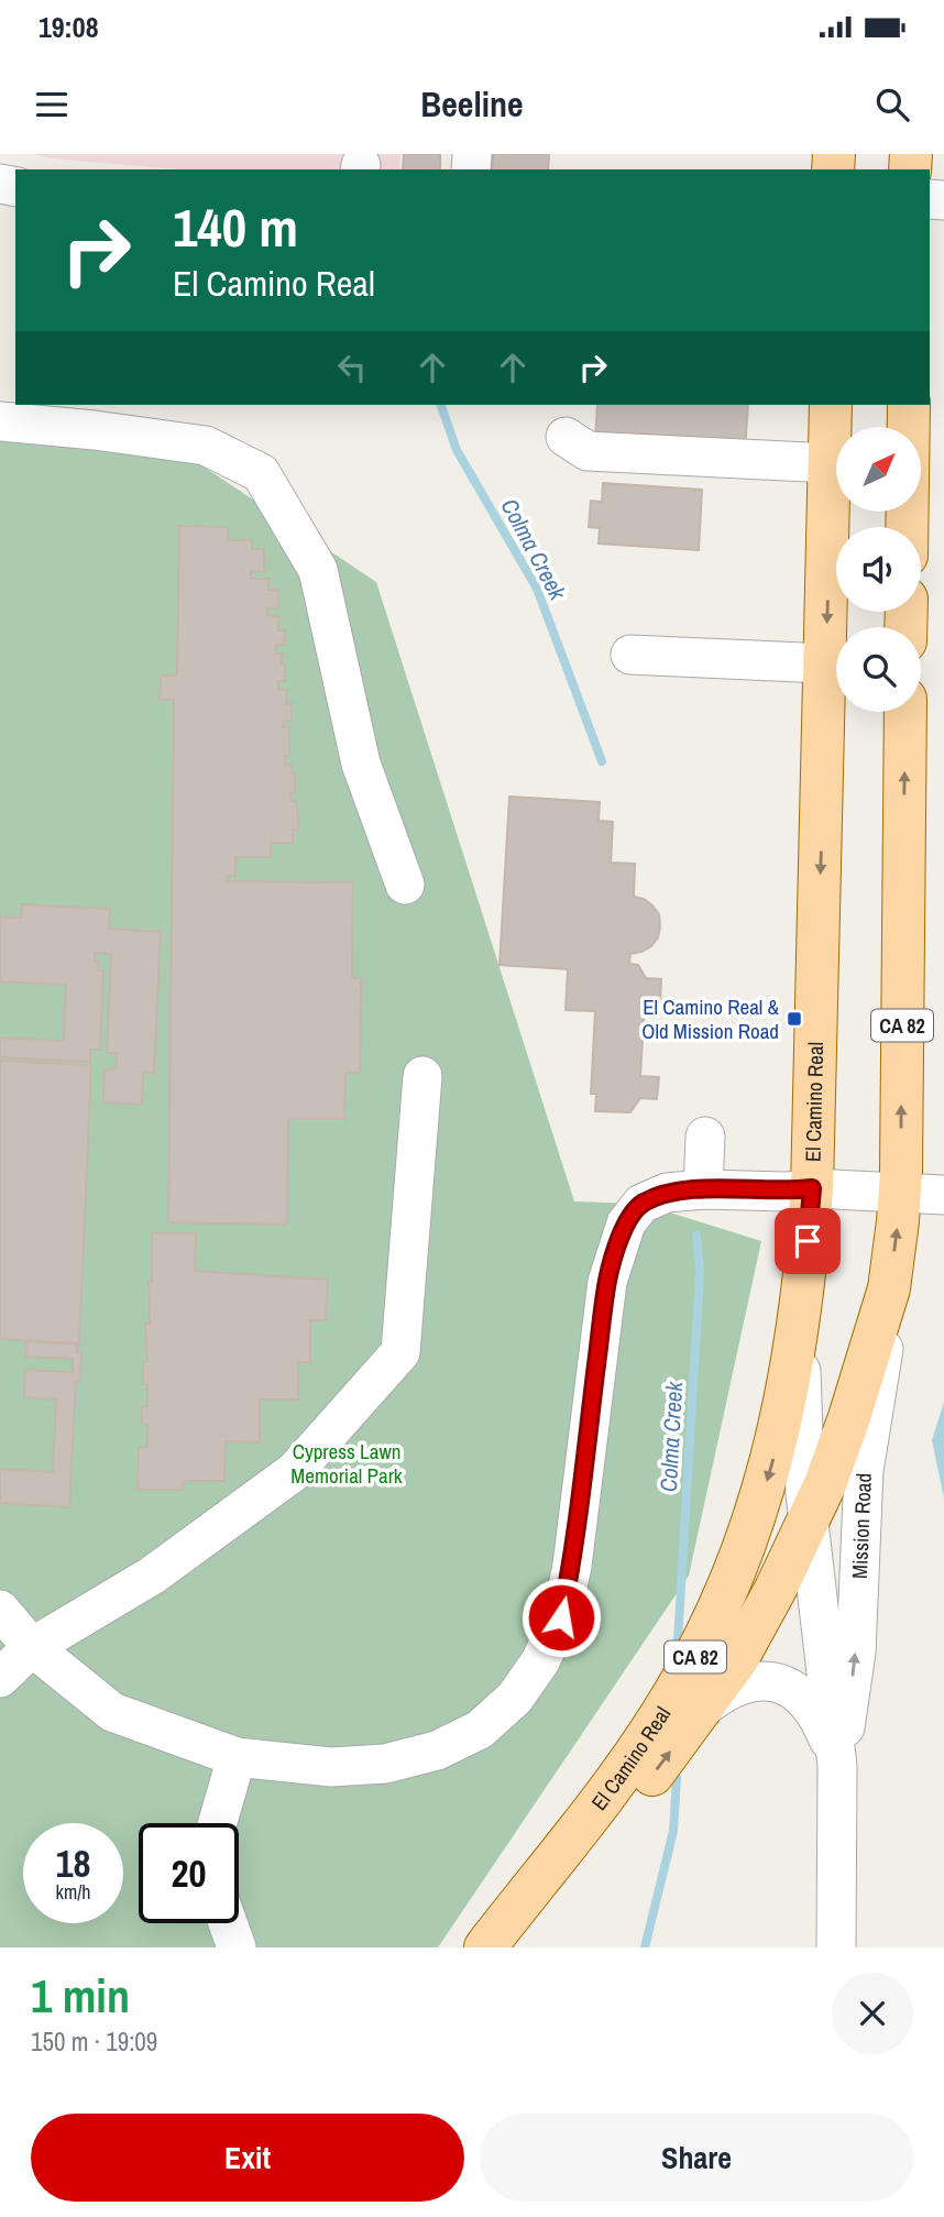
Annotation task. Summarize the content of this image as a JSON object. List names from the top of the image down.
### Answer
{
  "streets": {
    "main road": ["CA 82", "El Camino Real"],
    "street": ["Mission Road"]
  },
  "crossings": [
    ["El Camino Real", "Mission Road"]
  ],
  "water": ["Colma Creek"],
  "parks": ["Cypress Lawn Memorial Park"],
  "places": {
    "transit": ["El Camino Real & Old Mission Road"]
  },
  "north": "top right",
  "page": {
    "status": "19:08",
    "header": "Beeline",
    "turn": ["140 m", "El Camino Real"],
    "speed": "18 km/h",
    "limit": "20",
    "heading": ["1 min", "150 m · 19:09"],
    "buttons": ["Exit", "Share"]
  }
}
